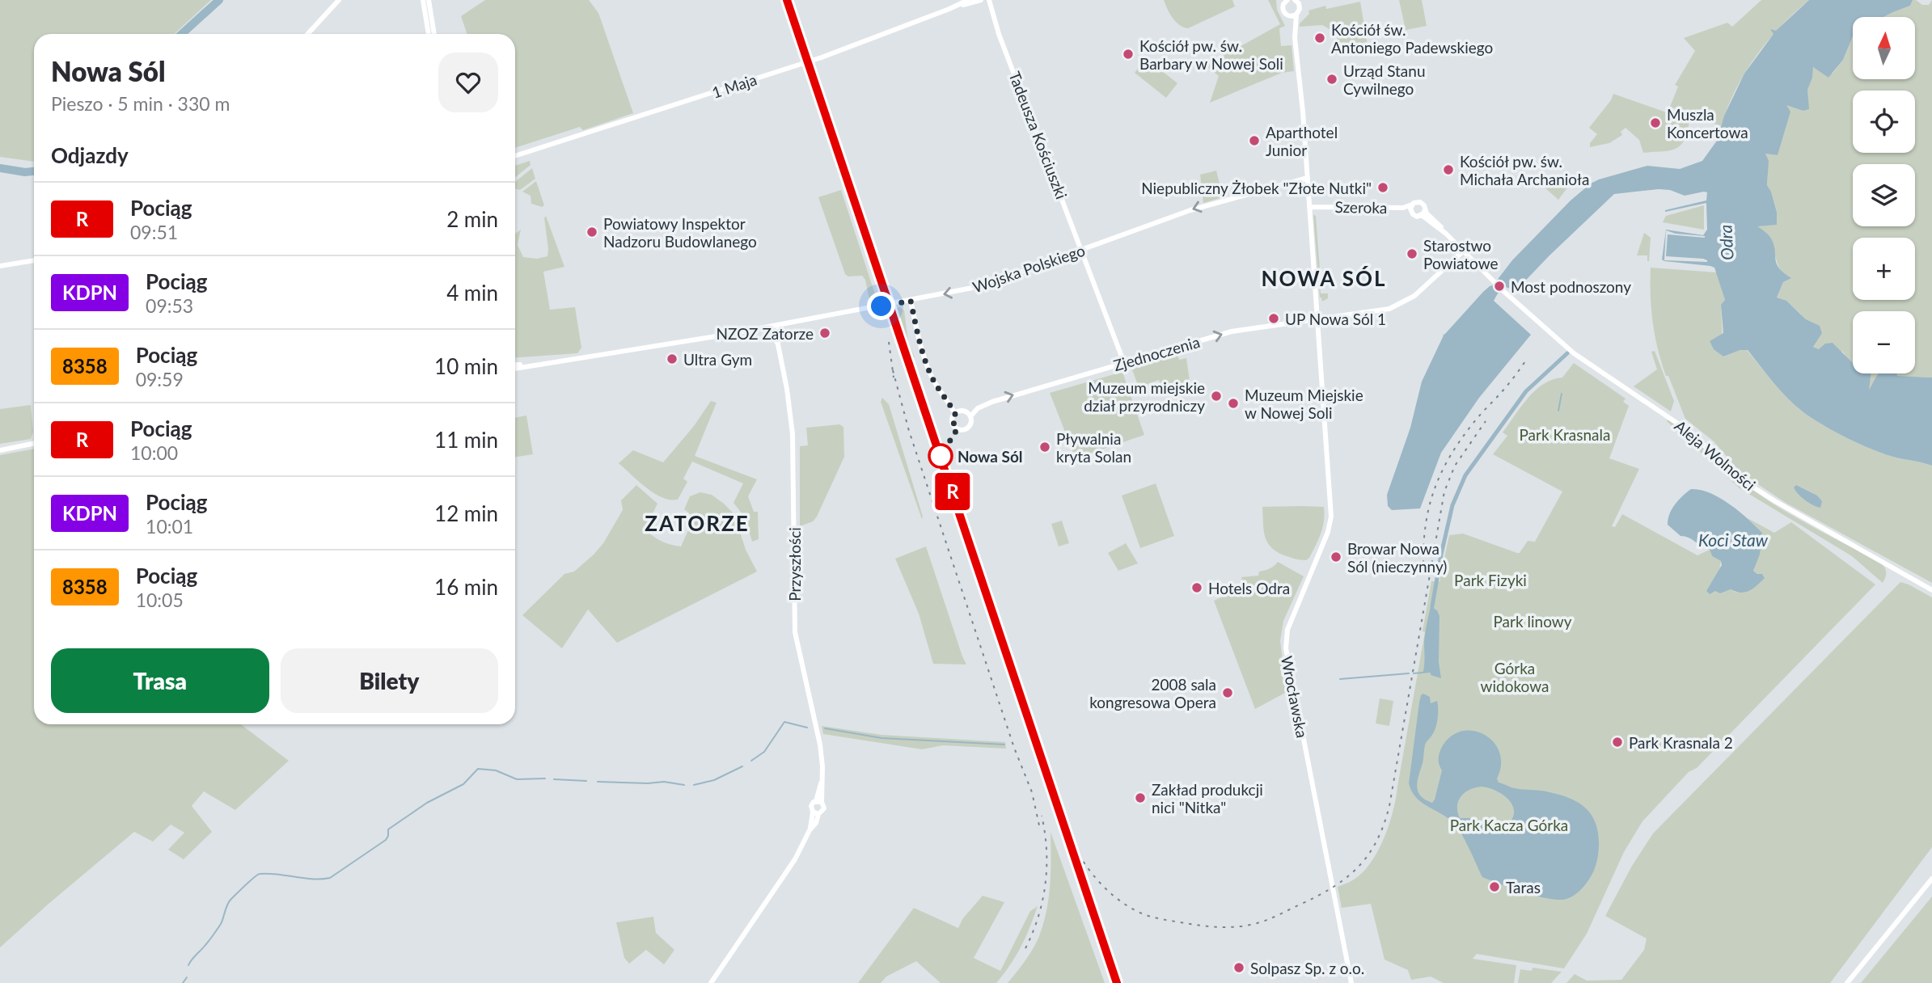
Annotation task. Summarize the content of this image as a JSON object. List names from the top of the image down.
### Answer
{
  "streets": {
    "street": [
      "1 Maja",
      "Tadeusza Kościuszki",
      "Szeroka",
      "Wojska Polskiego",
      "Zjednoczenia",
      "Aleja Wolności",
      "Przyszłości",
      "Wrocławska"
    ]
  },
  "crossings": [
    ["1 Maja", "Tadeusza Kościuszki"],
    ["Tadeusza Kościuszki", "Wojska Polskiego"],
    ["Tadeusza Kościuszki", "Zjednoczenia"],
    ["Szeroka", "Wrocławska"],
    ["Wojska Polskiego", "Przyszłości"],
    ["Wojska Polskiego", "Wrocławska"],
    ["Zjednoczenia", "Aleja Wolności"],
    ["Zjednoczenia", "Wrocławska"]
  ],
  "one_way": ["Wojska Polskiego", "Zjednoczenia"],
  "districts": ["NOWA SÓL", "ZATORZE"],
  "water": ["Odra", "Koci Staw"],
  "parks": [
    "Park Krasnala",
    "Park Fizyki",
    "Park linowy",
    "Górka widokowa",
    "Park Kacza Górka"
  ],
  "places": [
    "Kościół św. Antoniego Padewskiego",
    "Kościół pw. św. Barbary w Nowej Soli",
    "Urząd Stanu Cywilnego",
    "Muszla Koncertowa",
    "Aparthotel Junior",
    "Kościół pw. św. Michała Archanioła",
    "Niepubliczny Żłobek \"Złote Nutki\"",
    "Powiatowy Inspektor Nadzoru Budowlanego",
    "Starostwo Powiatowe",
    "Most podnoszony",
    "UP Nowa Sól 1",
    "NZOZ Zatorze",
    "Ultra Gym",
    "Muzeum miejskie dział przyrodniczy",
    "Muzeum Miejskie w Nowej Soli",
    "Pływalnia kryta Solan",
    "Nowa Sól",
    "Browar Nowa Sól (nieczynny)",
    "Hotels Odra",
    "2008 sala kongresowa Opera",
    "Park Krasnala 2",
    "Zakład produkcji nici \"Nitka\"",
    "Taras",
    "Solpasz Sp. z o.o."
  ],
  "north": "top",
  "page": {
    "on_map": "R",
    "map_buttons": ["+", "−"],
    "heading": [
      ["Nowa Sól", "Pieszo · 5 min · 330 m"],
      "Odjazdy"
    ],
    "list": [
      {
        "mark": "R",
        "name": "Pociąg",
        "note": "09:51",
        "value": "2 min"
      },
      {
        "mark": "KDPN",
        "name": "Pociąg",
        "note": "09:53",
        "value": "4 min"
      },
      {
        "mark": "8358",
        "name": "Pociąg",
        "note": "09:59",
        "value": "10 min"
      },
      {
        "mark": "R",
        "name": "Pociąg",
        "note": "10:00",
        "value": "11 min"
      },
      {
        "mark": "KDPN",
        "name": "Pociąg",
        "note": "10:01",
        "value": "12 min"
      },
      {
        "mark": "8358",
        "name": "Pociąg",
        "note": "10:05",
        "value": "16 min"
      }
    ],
    "buttons": ["Trasa", "Bilety"]
  }
}
